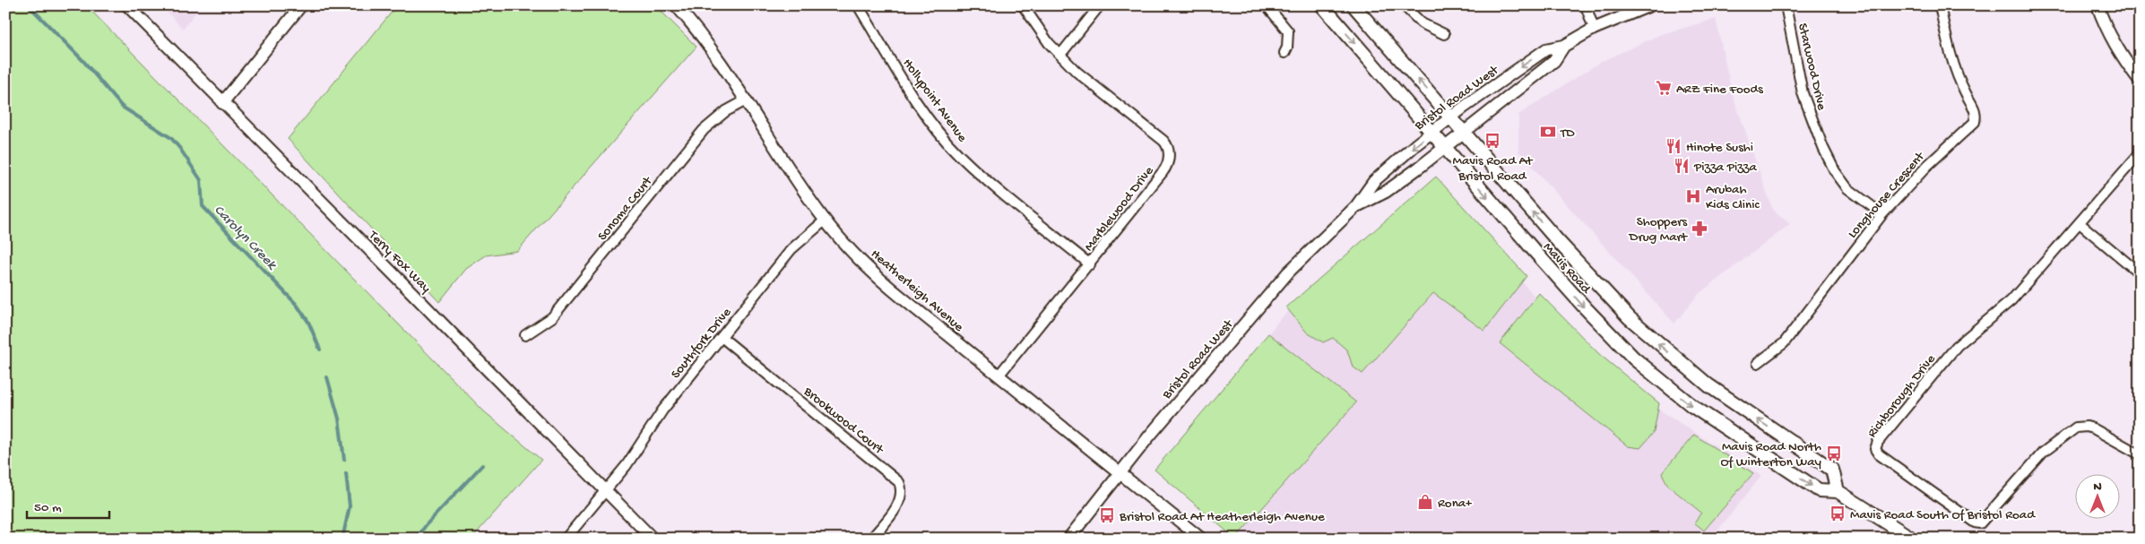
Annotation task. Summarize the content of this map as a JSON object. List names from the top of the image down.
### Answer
{
  "streets": {
    "main road": ["Mavis Road"],
    "street": [
      "Starwood Drive",
      "Bristol Road West",
      "Hollypoint Avenue",
      "Longhouse Crescent",
      "Sonoma Court",
      "Marblewood Drive",
      "Terry Fox Way",
      "Heatherleigh Avenue",
      "Southfork Drive",
      "Richborough Drive",
      "Brookwood Court"
    ]
  },
  "crossings": [
    ["Starwood Drive", "Longhouse Crescent"],
    ["Bristol Road West", "Mavis Road"],
    ["Bristol Road West", "Heatherleigh Avenue"],
    ["Hollypoint Avenue", "Marblewood Drive"],
    ["Sonoma Court", "Heatherleigh Avenue"],
    ["Marblewood Drive", "Heatherleigh Avenue"],
    ["Terry Fox Way", "Southfork Drive"],
    ["Heatherleigh Avenue", "Southfork Drive"],
    ["Southfork Drive", "Brookwood Court"]
  ],
  "water": ["Carolyn Creek"],
  "places": {
    "supermarket": ["ARZ Fine Foods"],
    "bank": ["TD"],
    "bus stop": [
      "Mavis Road At Bristol Road",
      "Mavis Road North Of Winterton Way",
      "Mavis Road South Of Bristol Road",
      "Bristol Road At Heatherleigh Avenue"
    ],
    "restaurant": ["Hinote Sushi", "Pizza Pizza"],
    "hospital": ["Arubah Kids Clinic"],
    "pharmacy": ["Shoppers Drug Mart"],
    "shop": ["Rona+"]
  },
  "scale_bar": "50 m",
  "north": "top"
}
